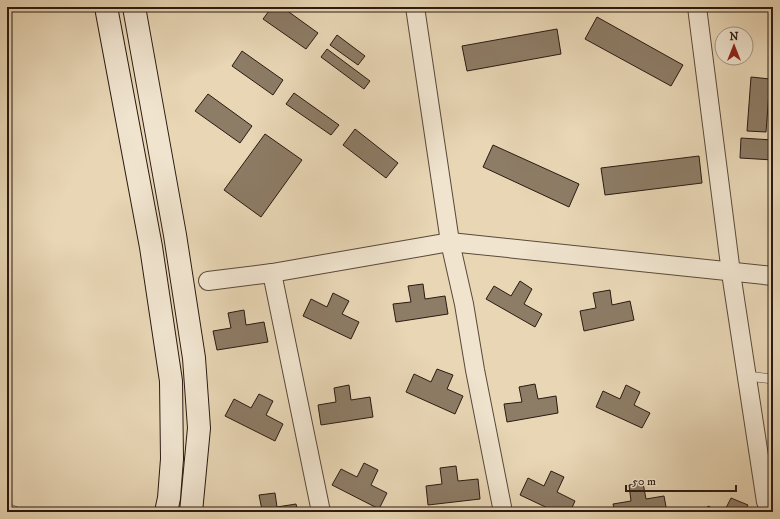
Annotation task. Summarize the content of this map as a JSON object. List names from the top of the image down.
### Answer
{
  "scale_bar": "50 m",
  "north": "top"
}
